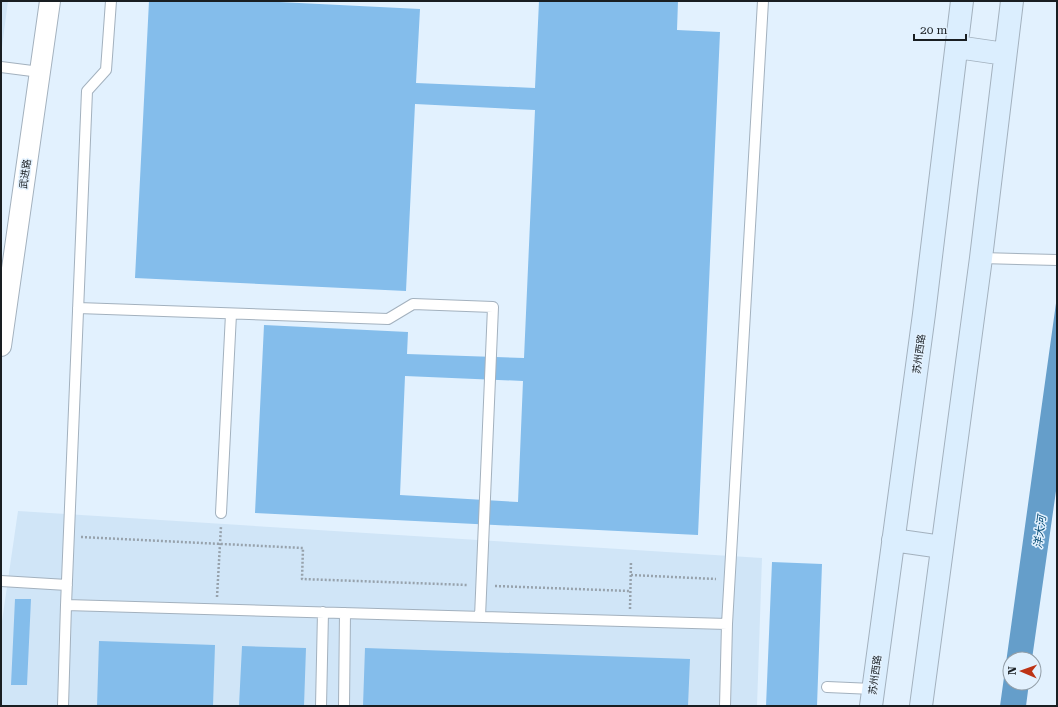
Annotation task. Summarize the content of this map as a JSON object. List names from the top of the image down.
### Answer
{
  "streets": {
    "main road": ["苏州西路"],
    "street": ["武进路"]
  },
  "water": ["洋大河"],
  "scale_bar": "20 m",
  "north": "left"
}
